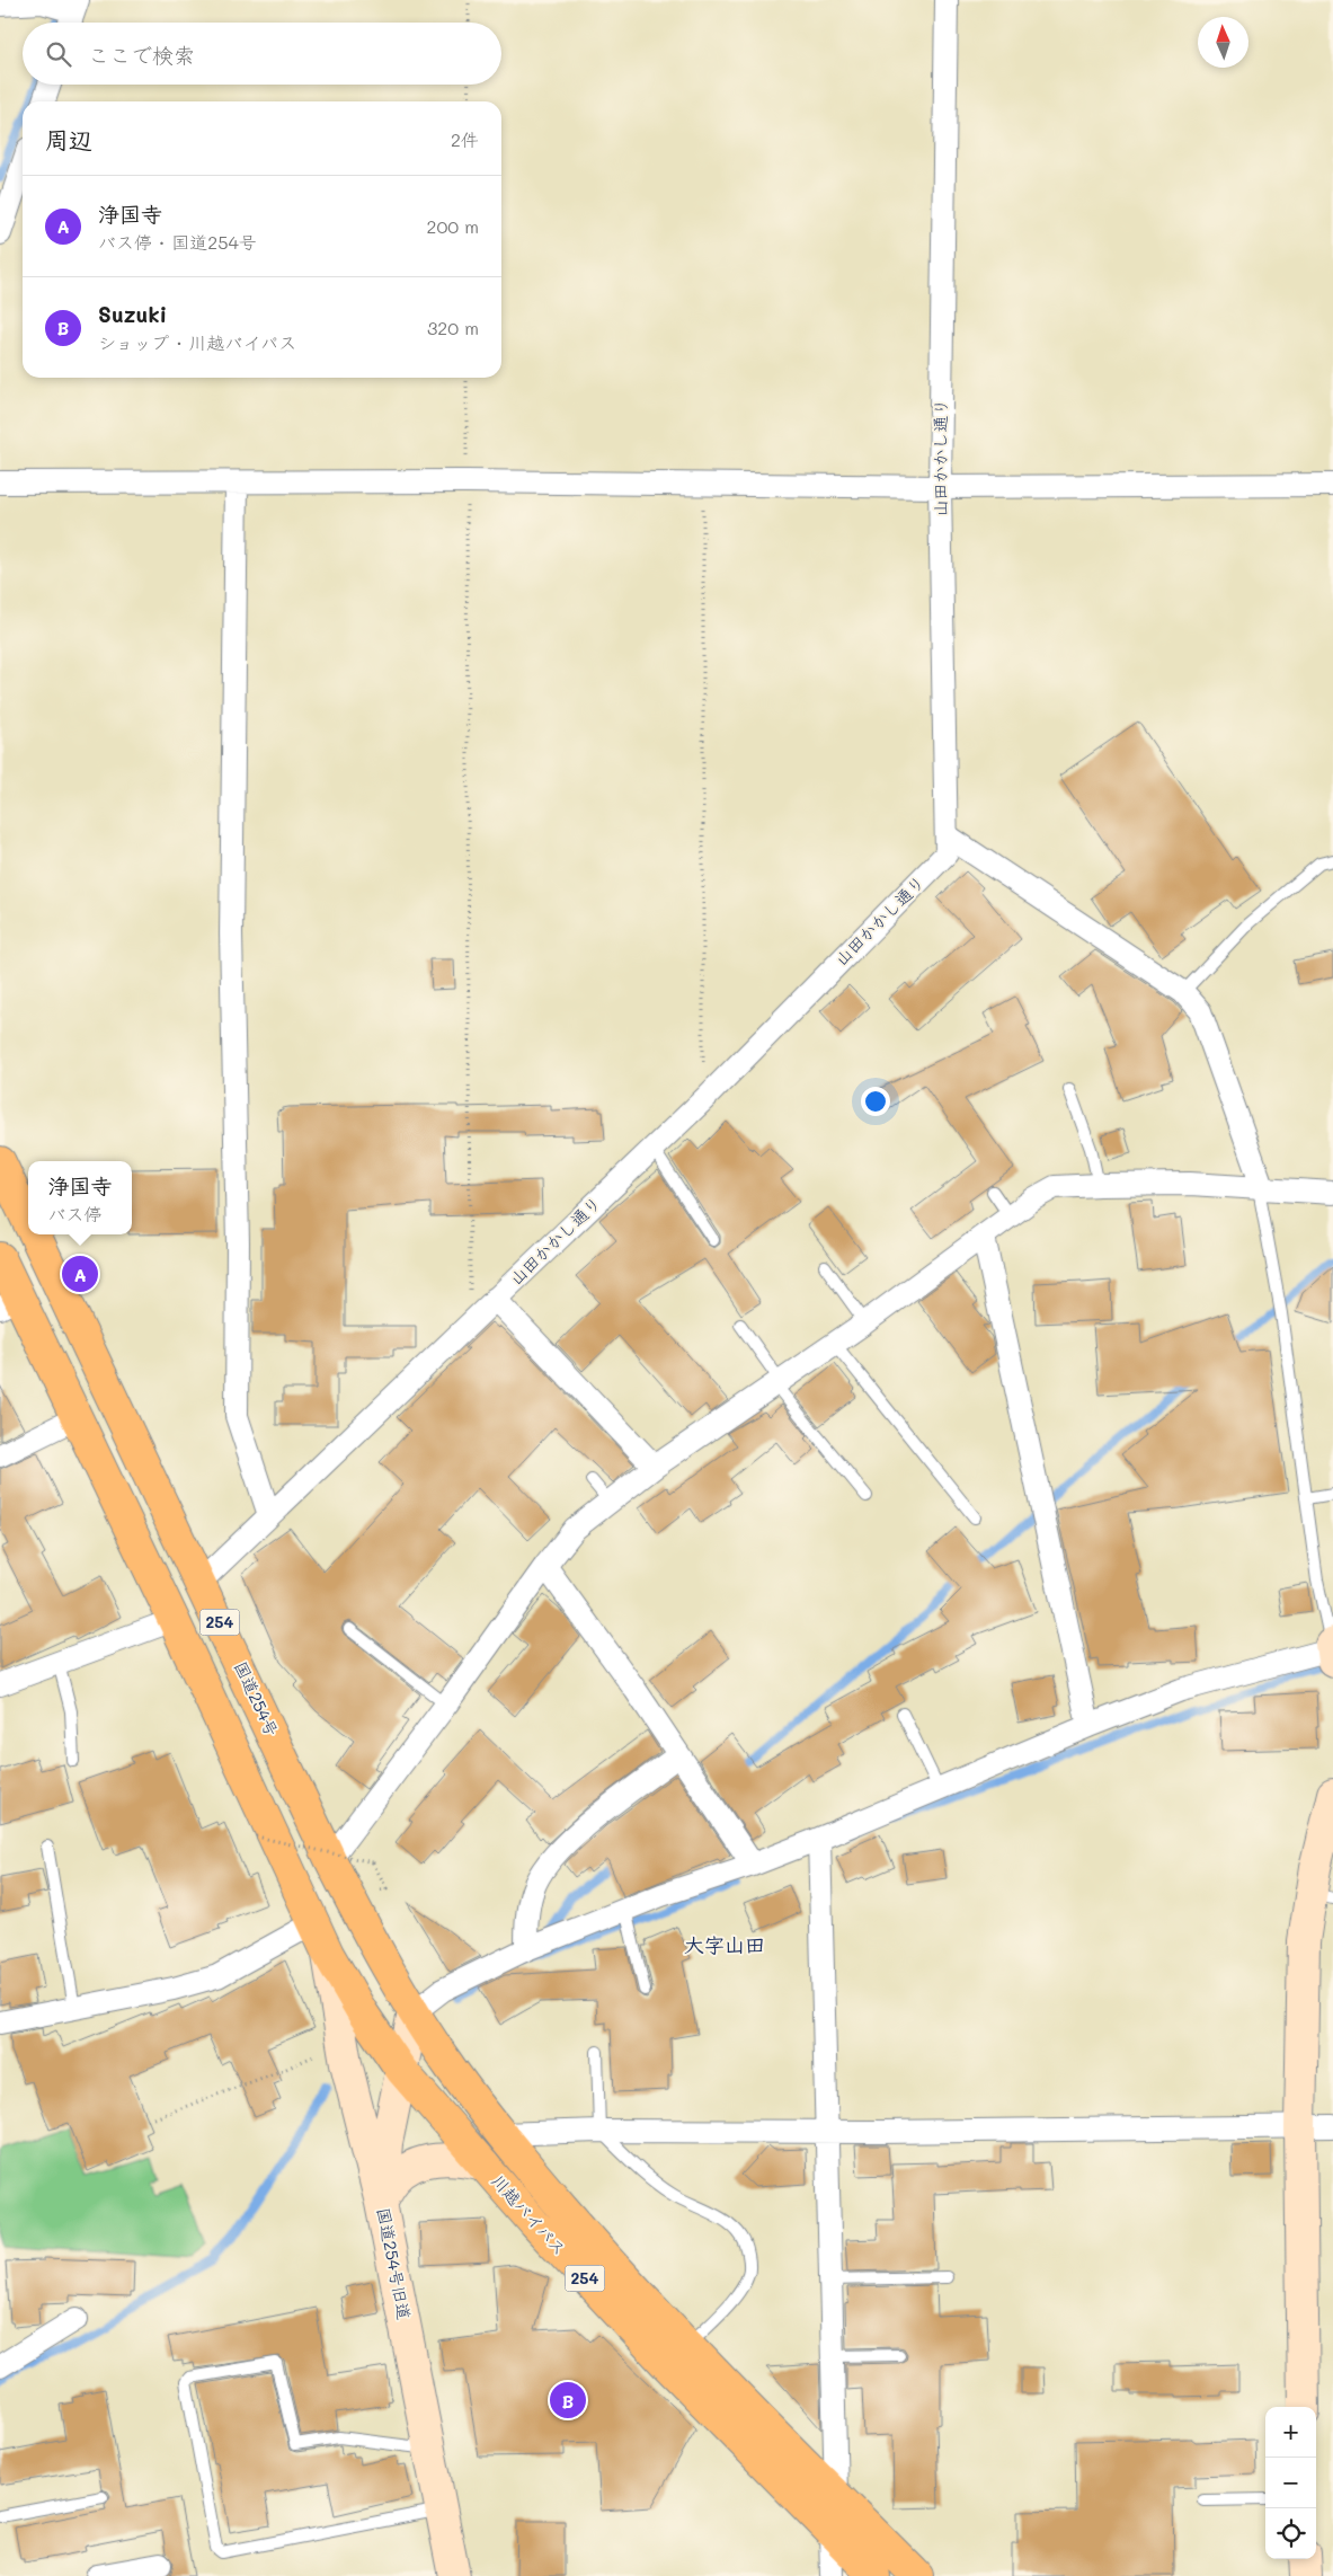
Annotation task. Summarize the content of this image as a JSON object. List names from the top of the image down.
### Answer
{
  "streets": {
    "highway": ["254", "国道254号", "川越バイパス"],
    "street": ["山田かかし通り", "国道254号旧道"]
  },
  "crossings": [
    ["山田かかし通り", "国道254号"],
    ["254", "川越バイパス"],
    ["254", "国道254号旧道"],
    ["国道254号", "川越バイパス"],
    ["川越バイパス", "国道254号旧道"]
  ],
  "districts": ["大字山田"],
  "north": "top",
  "page": {
    "search": "ここで検索",
    "heading": ["周辺", "2件"],
    "list": [
      {
        "mark": "A",
        "name": "浄国寺",
        "note": "バス停 · 国道254号",
        "value": "200 m"
      },
      {
        "mark": "B",
        "name": "Suzuki",
        "note": "ショップ · 川越バイパス",
        "value": "320 m"
      }
    ],
    "popup": ["浄国寺", "バス停"],
    "pins": ["A", "B"],
    "map_buttons": ["+", "−"]
  }
}
